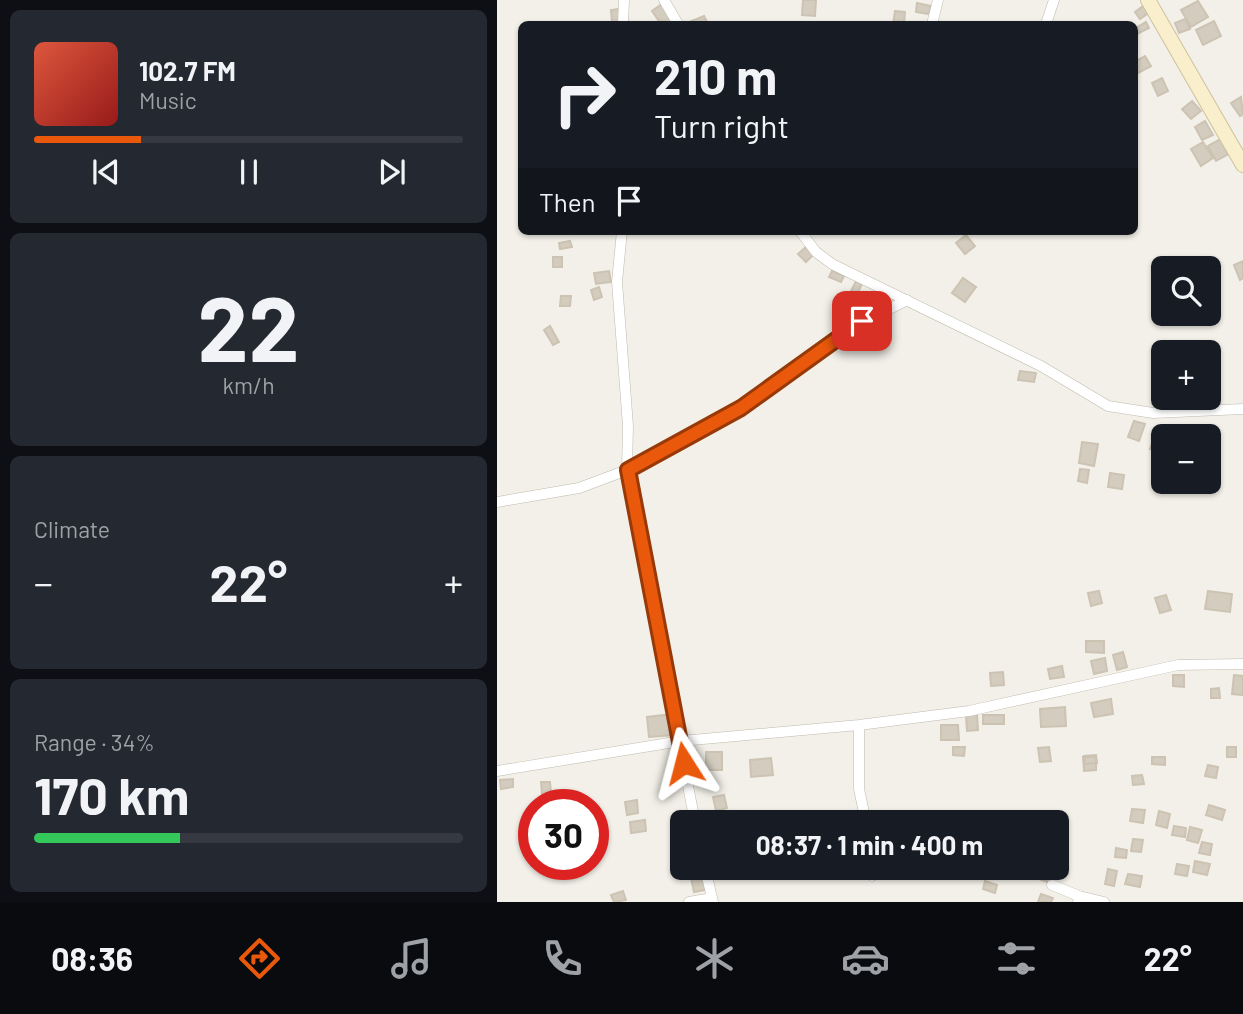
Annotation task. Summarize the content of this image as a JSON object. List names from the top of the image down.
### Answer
{
  "page": {
    "turn": ["210 m", "Turn right"],
    "song": ["102.7 FM", "Music"],
    "then": "Then",
    "tile": [
      ["22", "km/h"],
      "Climate",
      ["Range · 34%", "170 km"]
    ],
    "map_buttons": ["+", "−"],
    "heat": ["−", "22°", "+"],
    "limit": "30",
    "trip": "08:37 · 1 min · 400 m",
    "tabs": ["08:36", "22°"]
  }
}
